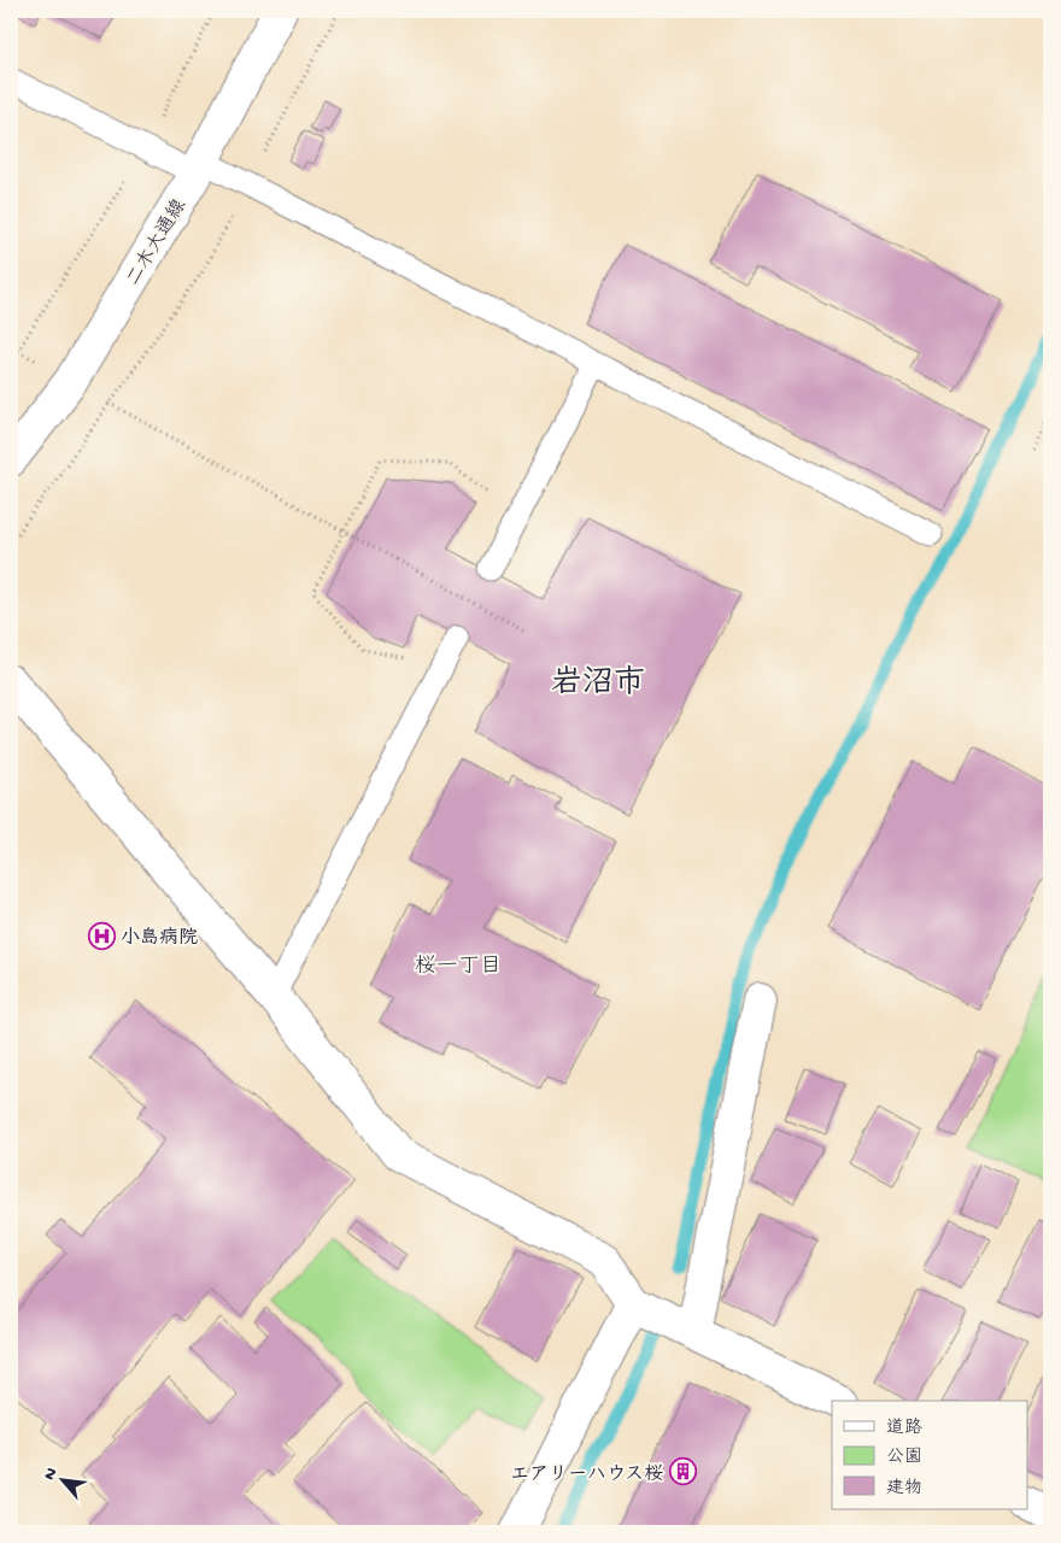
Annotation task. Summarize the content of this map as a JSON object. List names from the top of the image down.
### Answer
{
  "streets": {
    "street": ["二木大通線"]
  },
  "districts": ["岩沼市", "桜一丁目"],
  "places": {
    "hospital": ["小島病院"],
    "building": ["エアリーハウス桜"]
  },
  "legend": ["道路", "公園", "建物"],
  "north": "top left"
}
